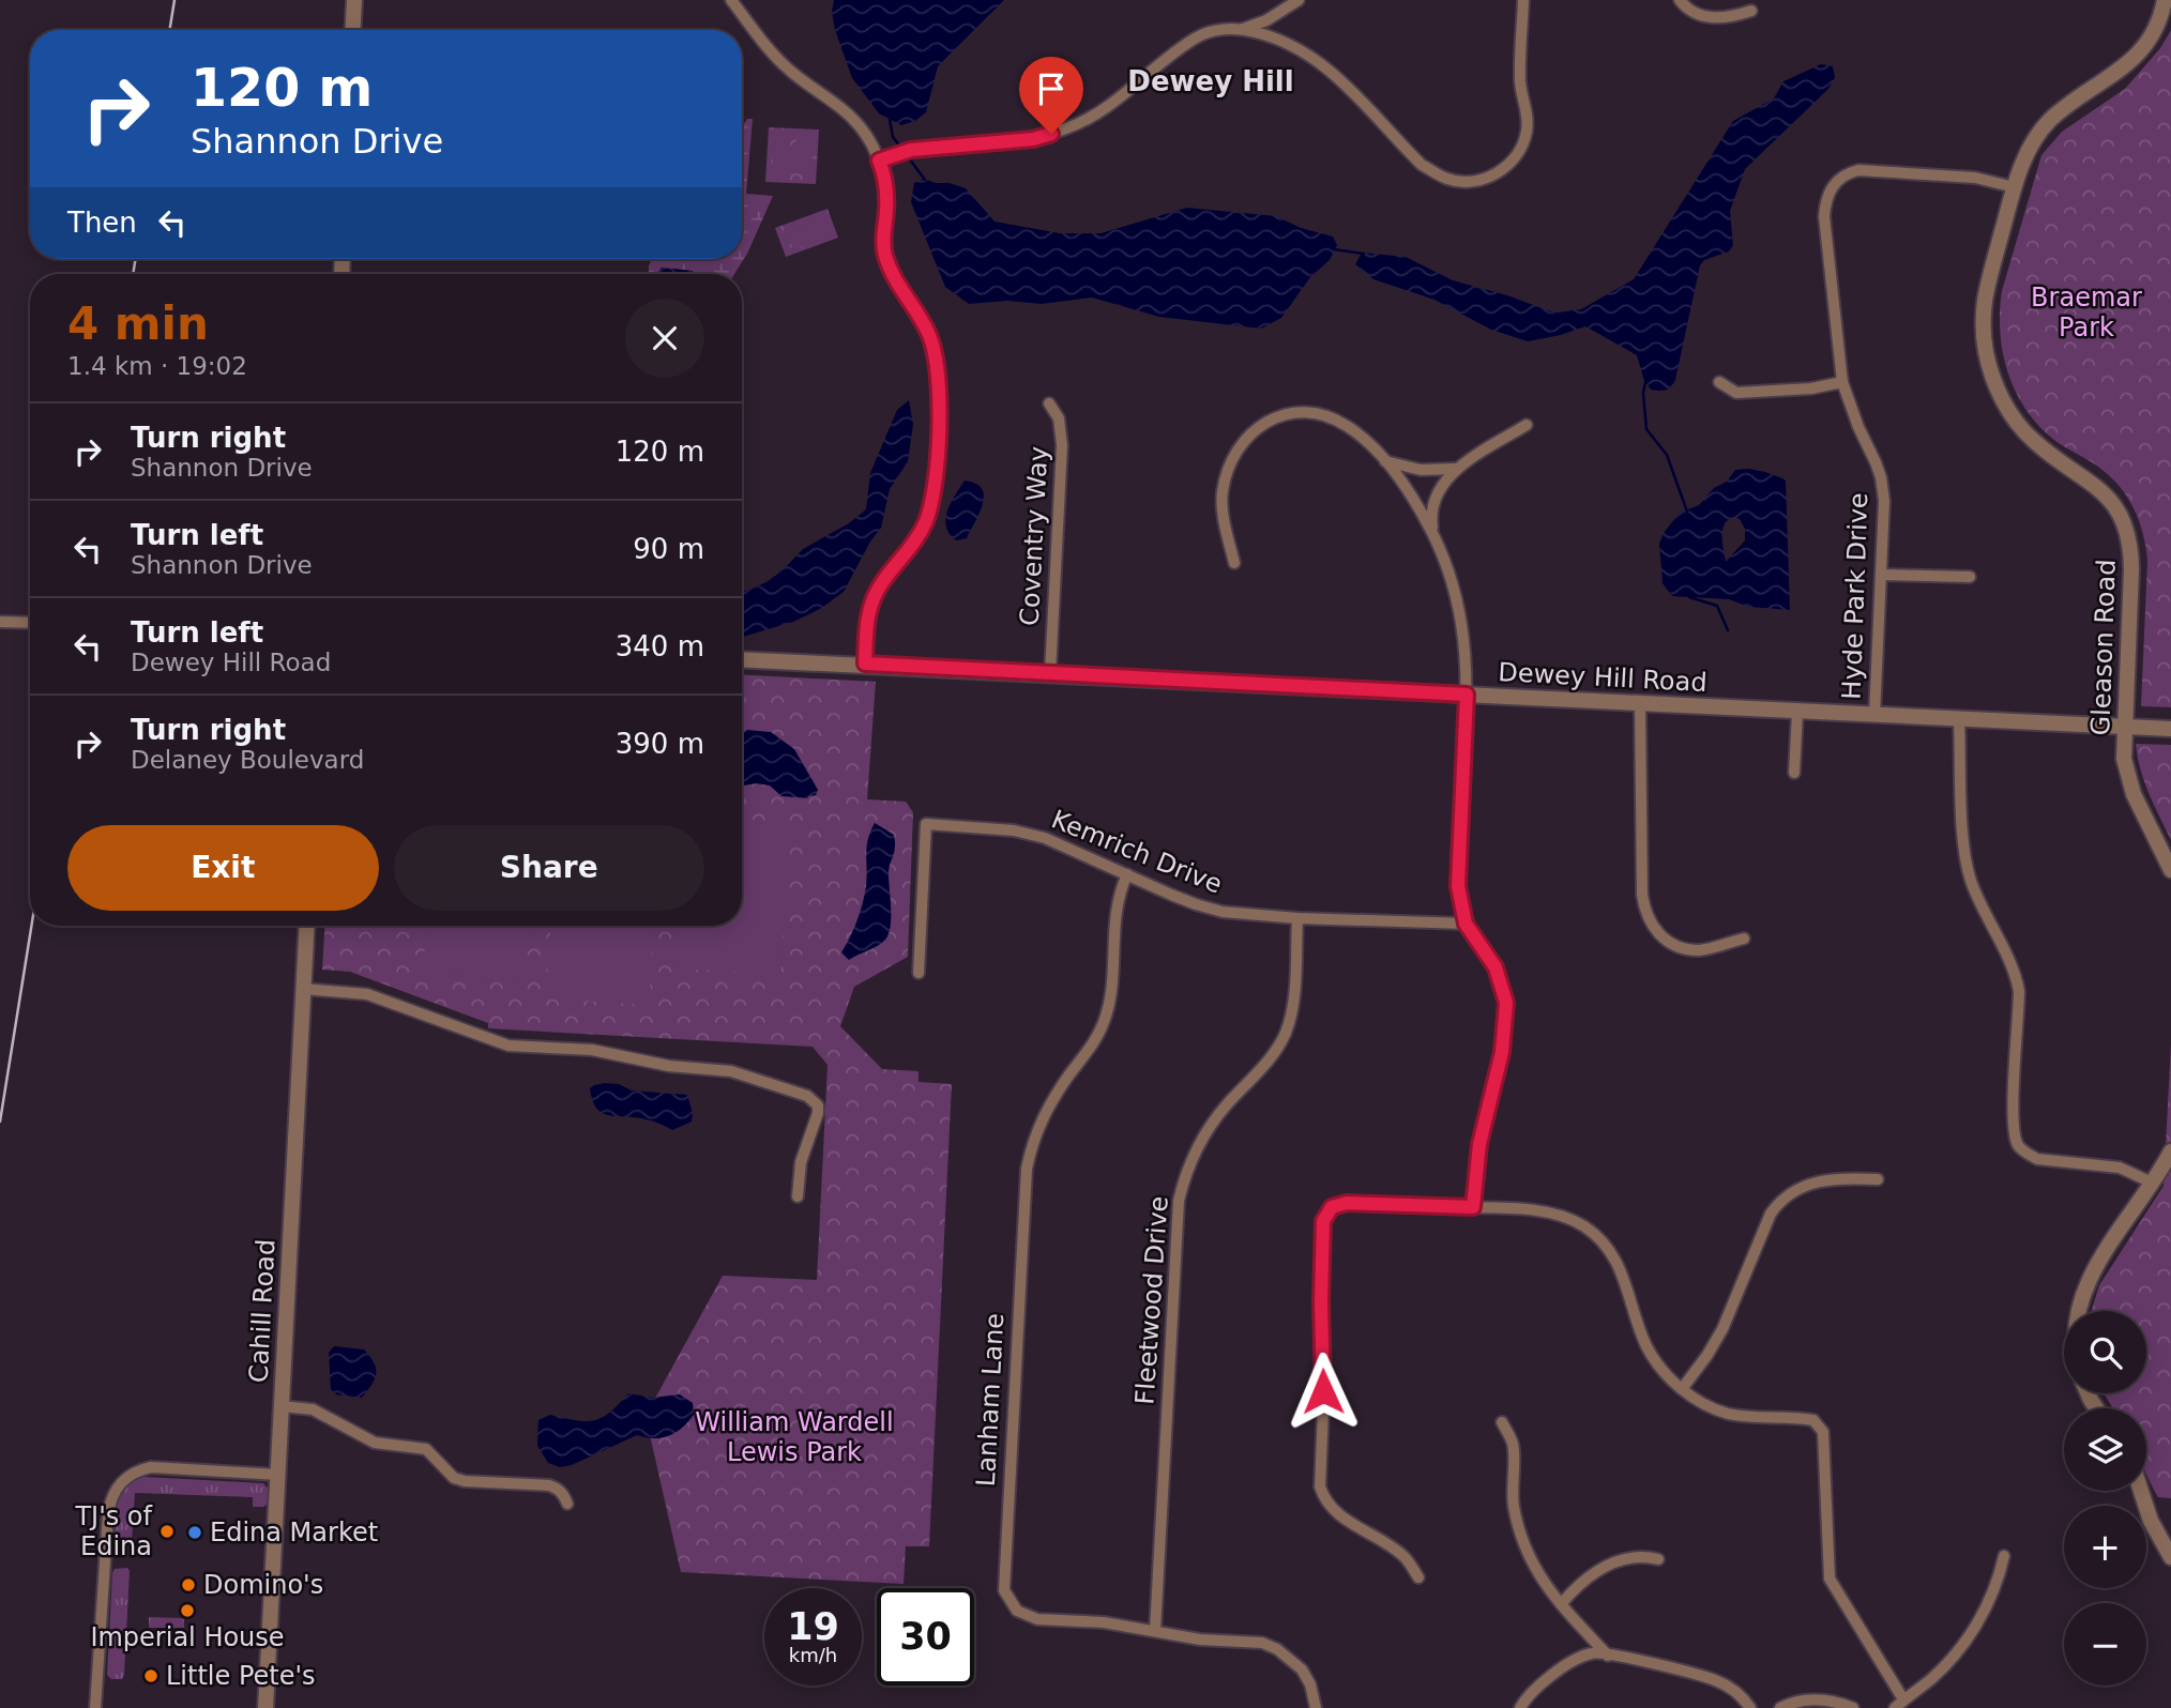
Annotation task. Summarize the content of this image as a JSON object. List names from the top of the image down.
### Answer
{
  "streets": {
    "street": [
      "Coventry Way",
      "Hyde Park Drive",
      "Gleason Road",
      "Dewey Hill Road",
      "Kemrich Drive",
      "Fleetwood Drive",
      "Cahill Road",
      "Lanham Lane"
    ]
  },
  "crossings": [
    ["Coventry Way", "Dewey Hill Road"],
    ["Hyde Park Drive", "Gleason Road"],
    ["Hyde Park Drive", "Dewey Hill Road"],
    ["Gleason Road", "Dewey Hill Road"],
    ["Kemrich Drive", "Fleetwood Drive"],
    ["Kemrich Drive", "Lanham Lane"],
    ["Fleetwood Drive", "Lanham Lane"]
  ],
  "districts": ["Dewey Hill"],
  "parks": ["Braemar Park", "William Wardell Lewis Park"],
  "places": [
    "TJ's of Edina",
    "Edina Market",
    "Domino's",
    "Imperial House",
    "Little Pete's"
  ],
  "page": {
    "turn": ["120 m", "Shannon Drive"],
    "then": "Then",
    "heading": ["4 min", "1.4 km · 19:02"],
    "list": [
      {
        "name": "Turn right",
        "note": "Shannon Drive",
        "value": "120 m"
      },
      {
        "name": "Turn left",
        "note": "Shannon Drive",
        "value": "90 m"
      },
      {
        "name": "Turn left",
        "note": "Dewey Hill Road",
        "value": "340 m"
      },
      {
        "name": "Turn right",
        "note": "Delaney Boulevard",
        "value": "390 m"
      }
    ],
    "buttons": ["Exit", "Share"],
    "map_buttons": ["+", "−"],
    "speed": "19 km/h",
    "limit": "30"
  }
}
